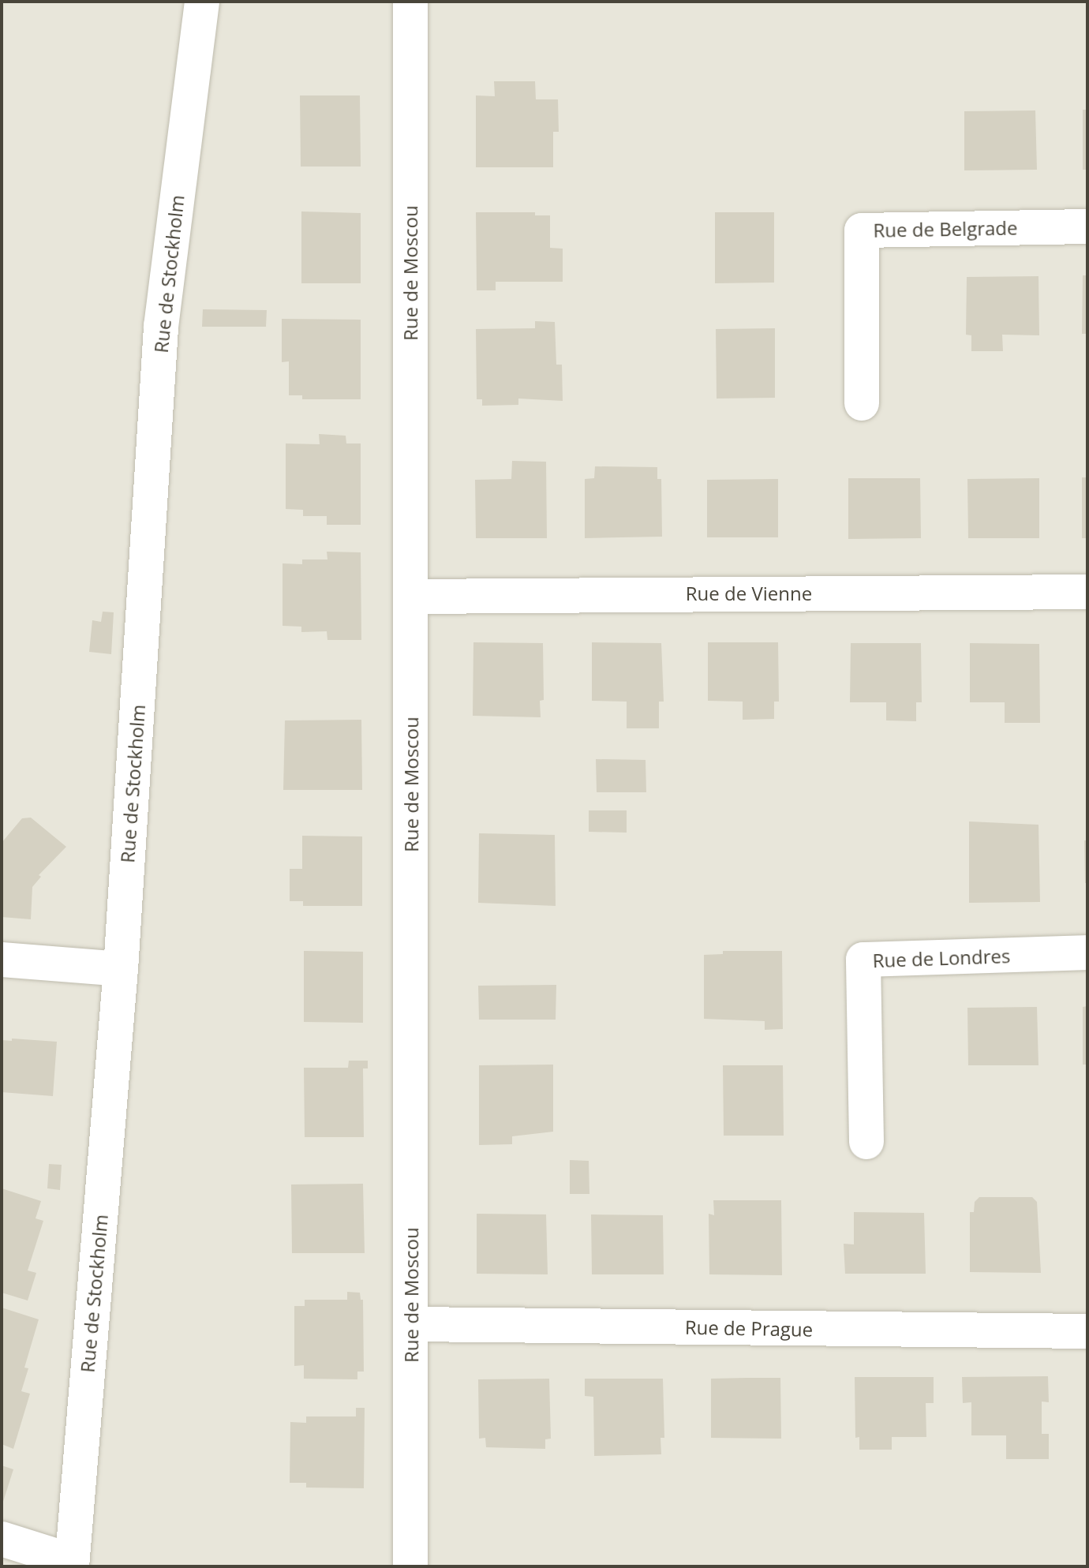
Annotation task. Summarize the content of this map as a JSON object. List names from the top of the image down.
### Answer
{
  "streets": {
    "street": [
      "Rue de Belgrade",
      "Rue de Moscou",
      "Rue de Stockholm",
      "Rue de Vienne",
      "Rue de Londres",
      "Rue de Prague"
    ]
  },
  "crossings": [
    ["Rue de Moscou", "Rue de Vienne"],
    ["Rue de Moscou", "Rue de Prague"]
  ]
}
